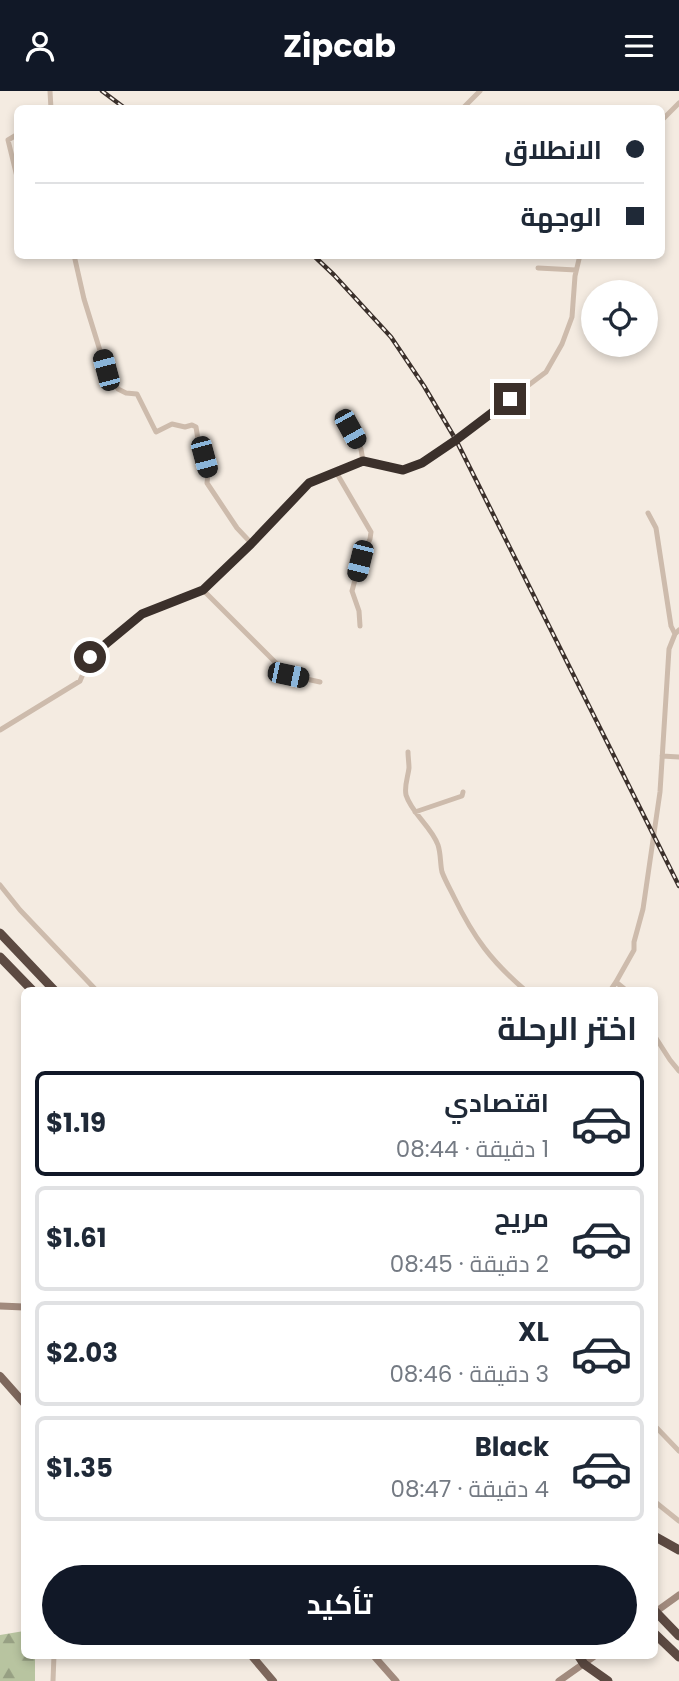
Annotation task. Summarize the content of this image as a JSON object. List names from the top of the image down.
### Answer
{
  "page": {
    "header": "Zipcab",
    "banner": ["الانطلاق", "الوجهة"],
    "heading": "اختر الرحلة",
    "list": [
      {
        "name": "اقتصادي",
        "note": "1 دقيقة · 08:44",
        "value": "$1.19"
      },
      {
        "name": "مريح",
        "note": "2 دقيقة · 08:45",
        "value": "$1.61"
      },
      {
        "name": "XL",
        "note": "3 دقيقة · 08:46",
        "value": "$2.03"
      },
      {
        "name": "Black",
        "note": "4 دقيقة · 08:47",
        "value": "$1.35"
      }
    ],
    "buttons": "تأكيد"
  }
}
